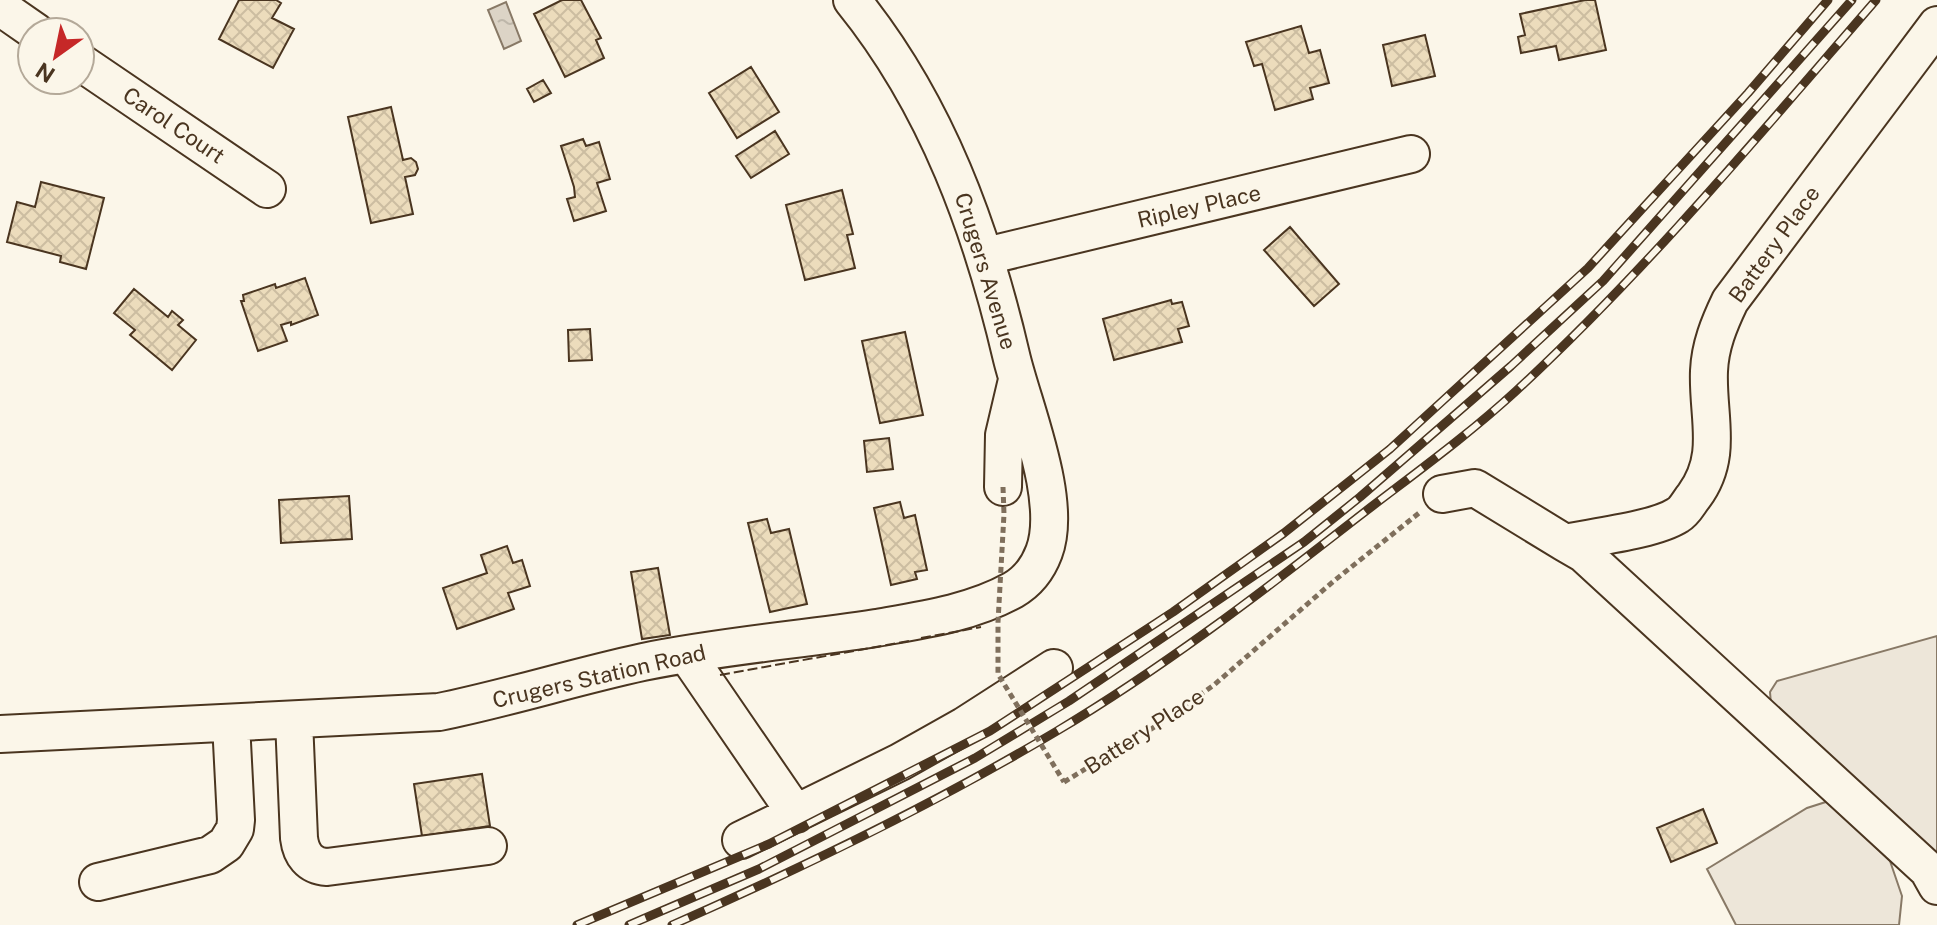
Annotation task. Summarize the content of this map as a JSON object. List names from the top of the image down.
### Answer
{
  "streets": {
    "street": [
      "Carol Court",
      "Ripley Place",
      "Battery Place",
      "Crugers Avenue",
      "Crugers Station Road"
    ]
  },
  "crossings": [
    ["Ripley Place", "Crugers Avenue"],
    ["Crugers Avenue", "Crugers Station Road"]
  ],
  "north": "bottom left"
}
